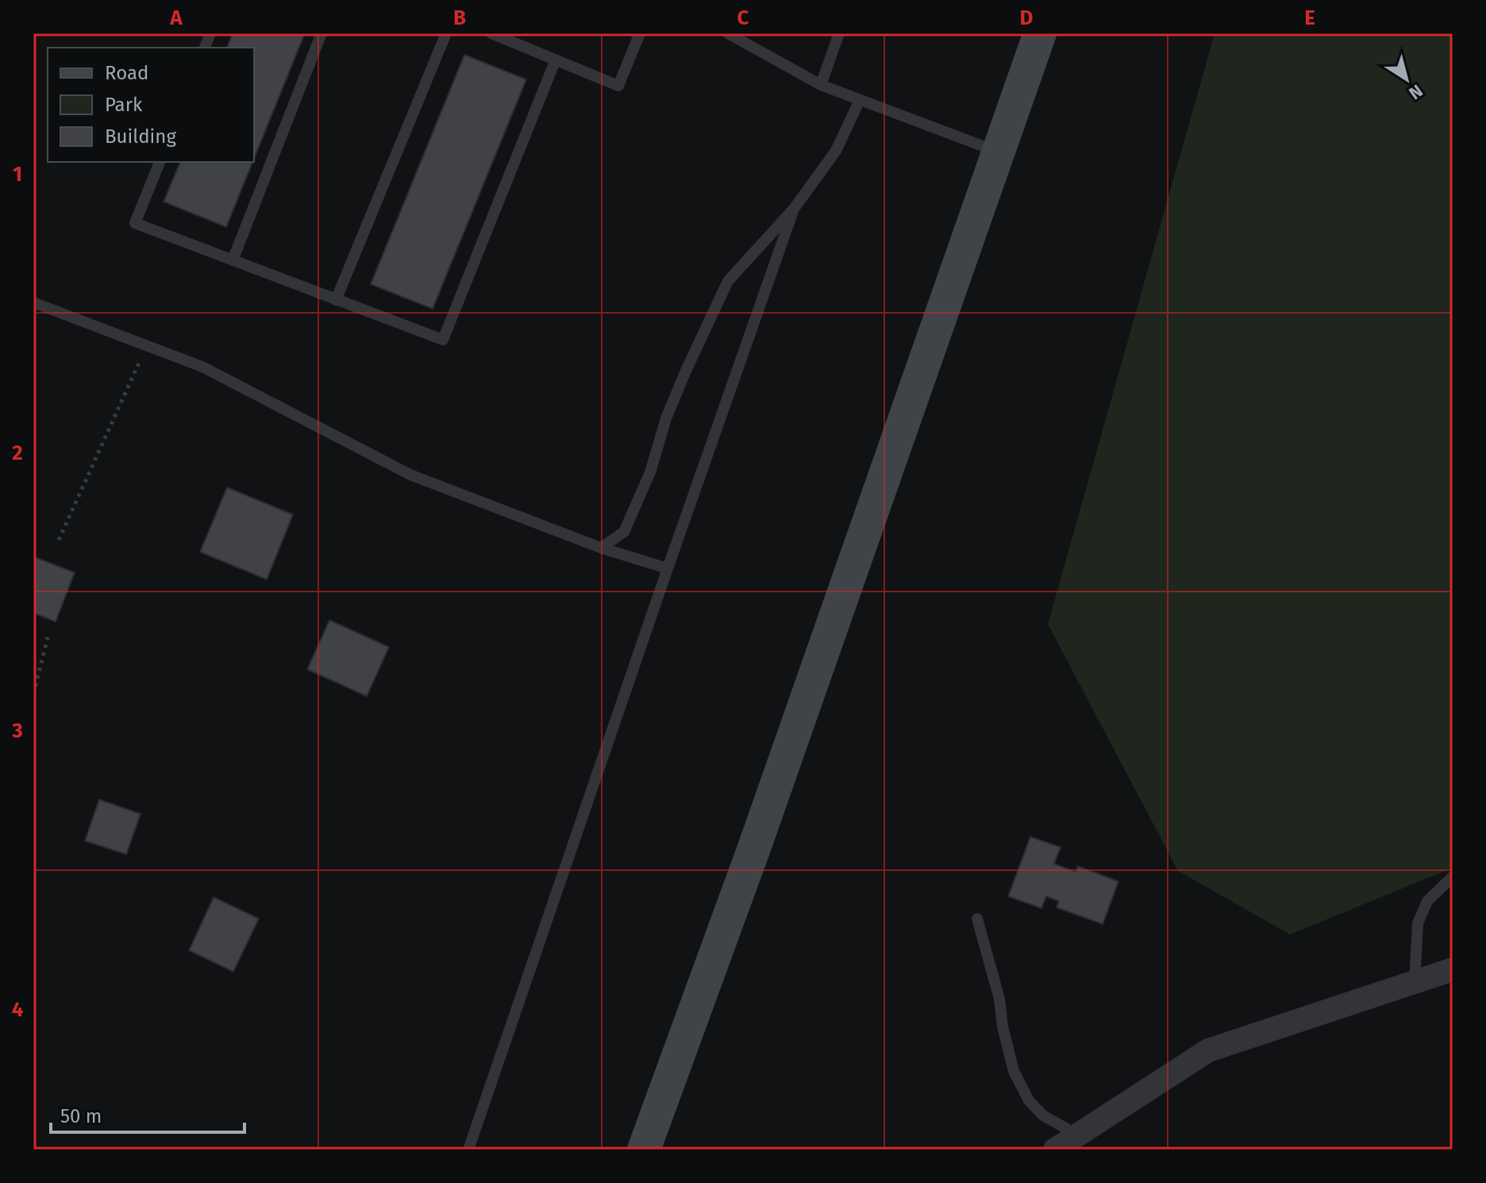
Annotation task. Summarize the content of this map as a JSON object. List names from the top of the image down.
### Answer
{
  "legend": ["Road", "Park", "Building"],
  "scale_bar": "50 m",
  "north": "bottom right",
  "grid": {
    "columns": [
      "A",
      "B",
      "C",
      "D",
      "E"
    ],
    "rows": [
      "1",
      "2",
      "3",
      "4"
    ]
  }
}
